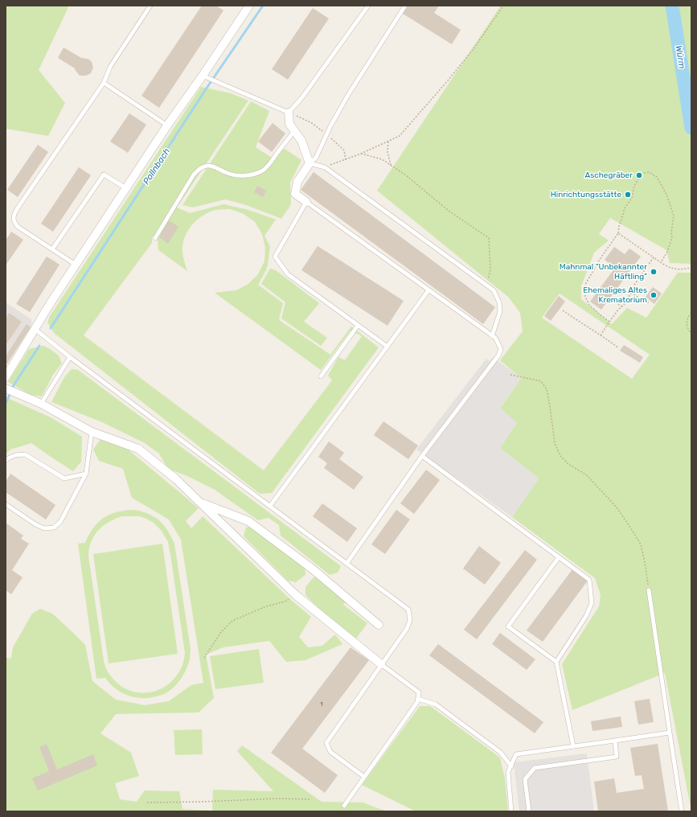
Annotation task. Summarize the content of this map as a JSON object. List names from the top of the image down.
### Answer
{
  "water": ["Würm", "Pollnbach"],
  "places": [
    "Aschegräber",
    "Hinrichtungsstätte",
    "Mahnmal \"Unbekannter Häftling\"",
    "Ehemaliges Altes Krematorium"
  ],
  "house_numbers": ["1"]
}
